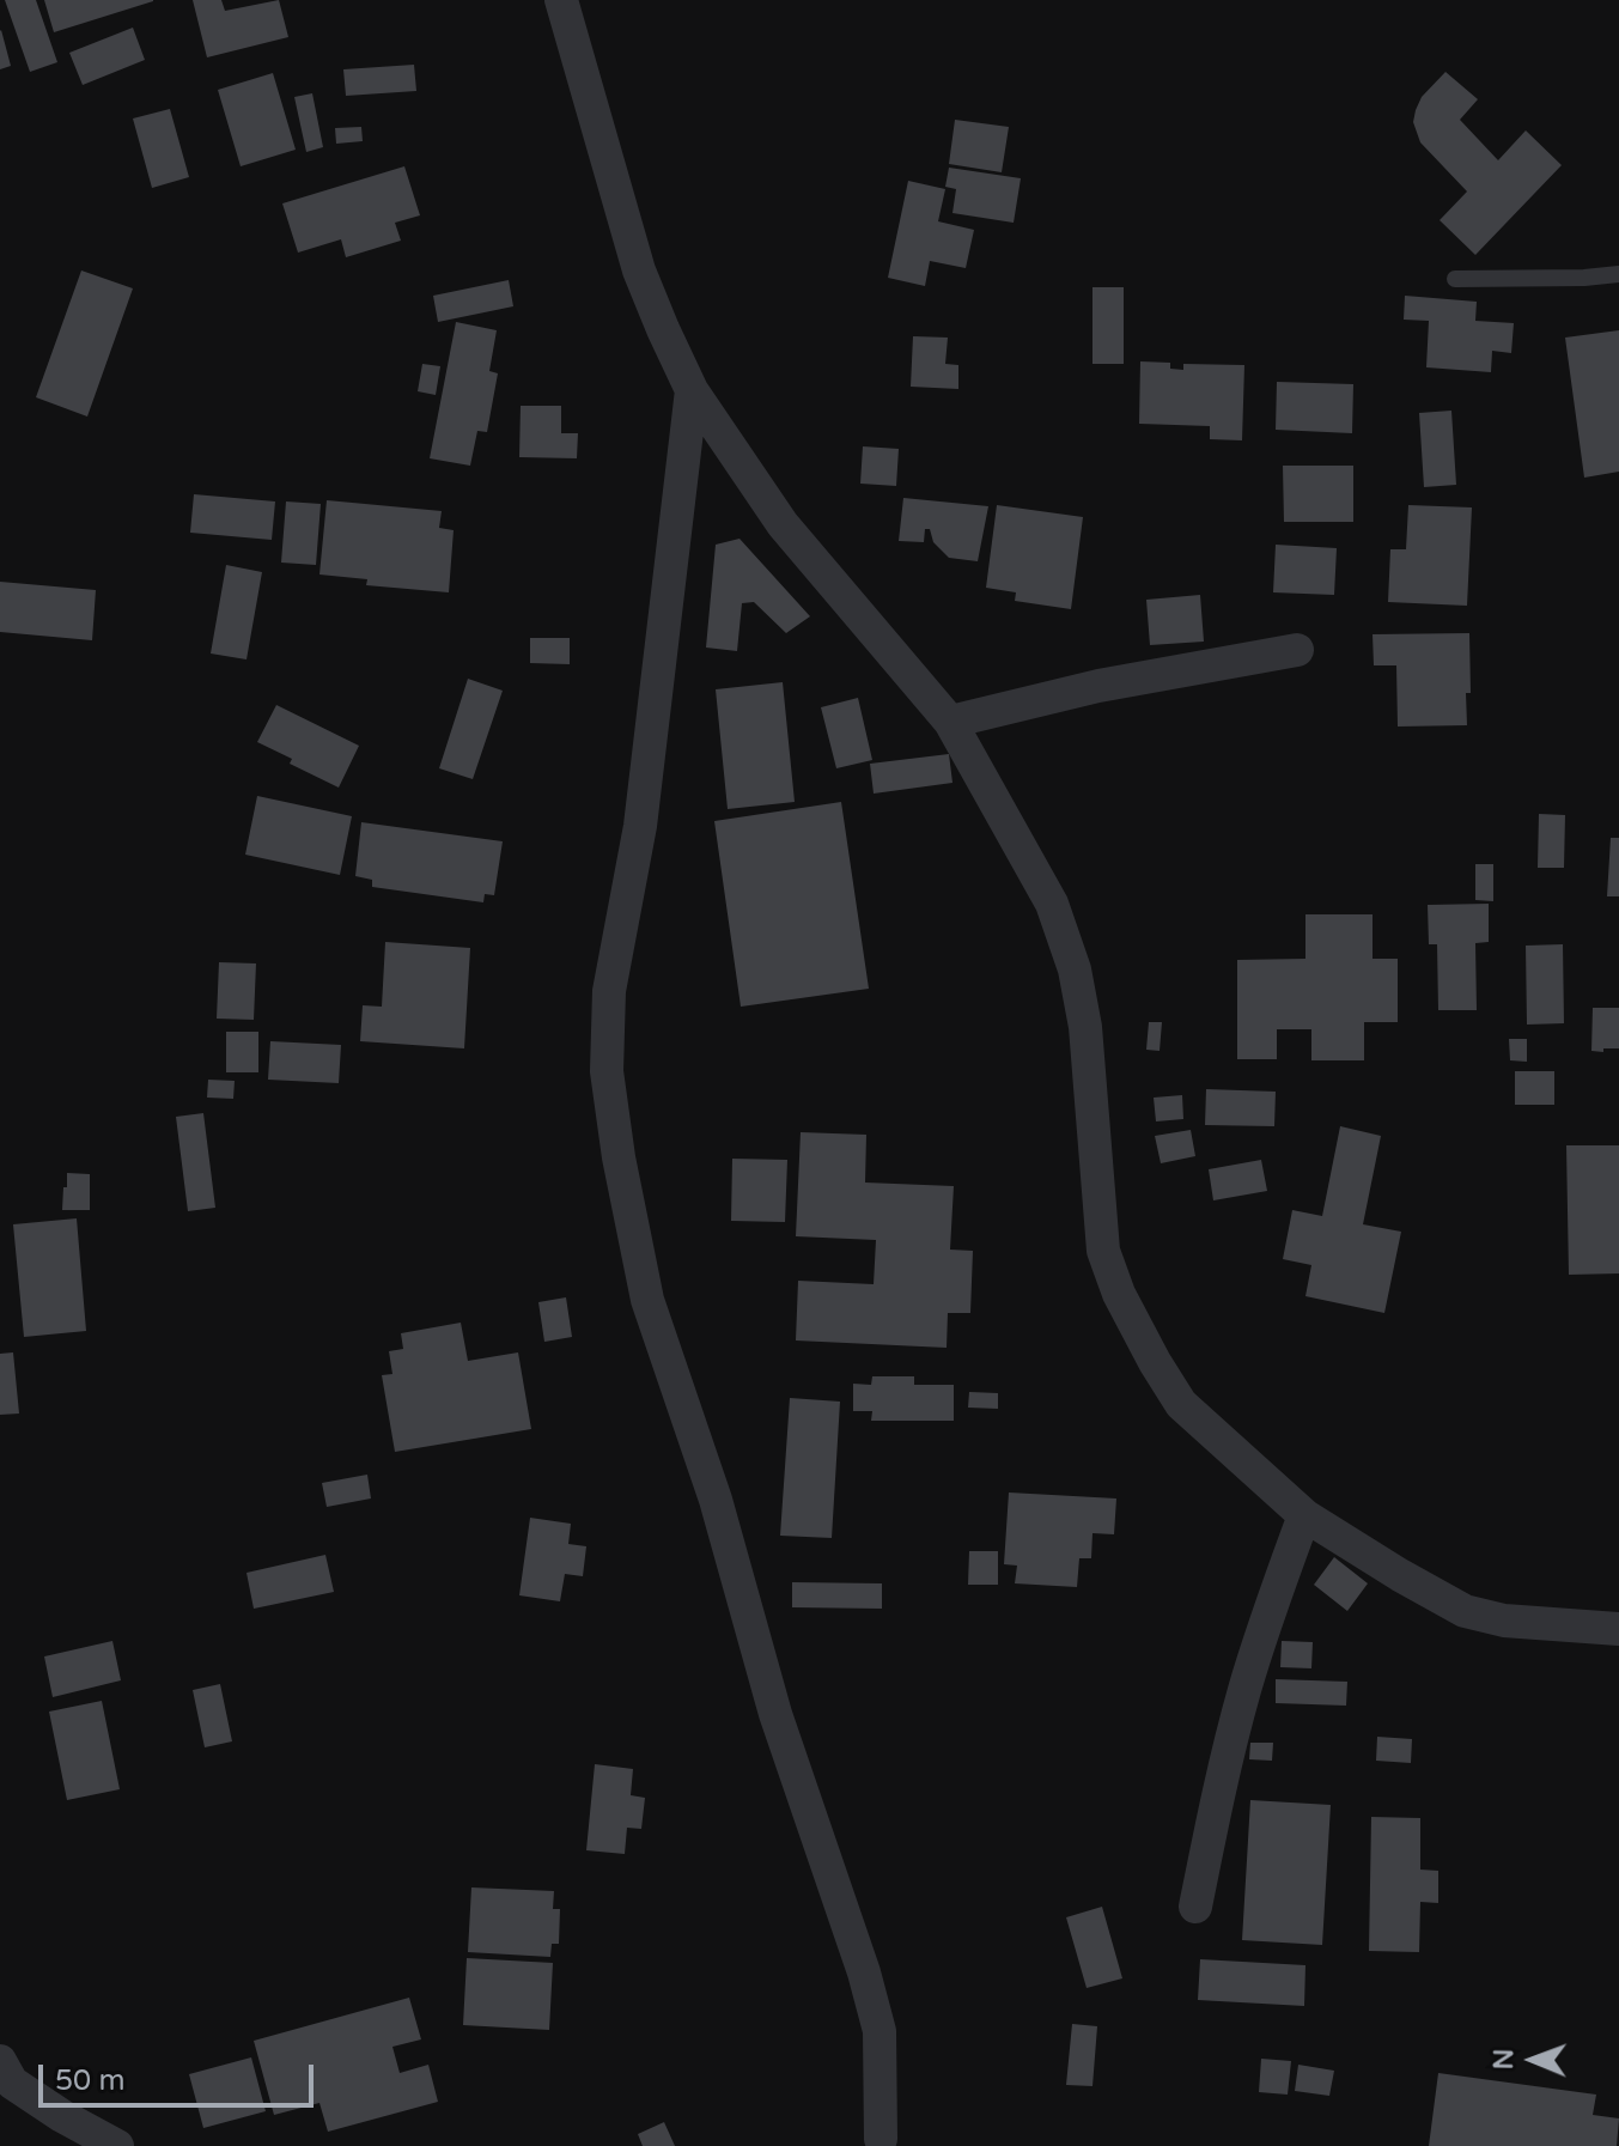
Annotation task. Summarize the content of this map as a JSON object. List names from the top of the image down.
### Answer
{
  "scale_bar": "50 m",
  "north": "left"
}
